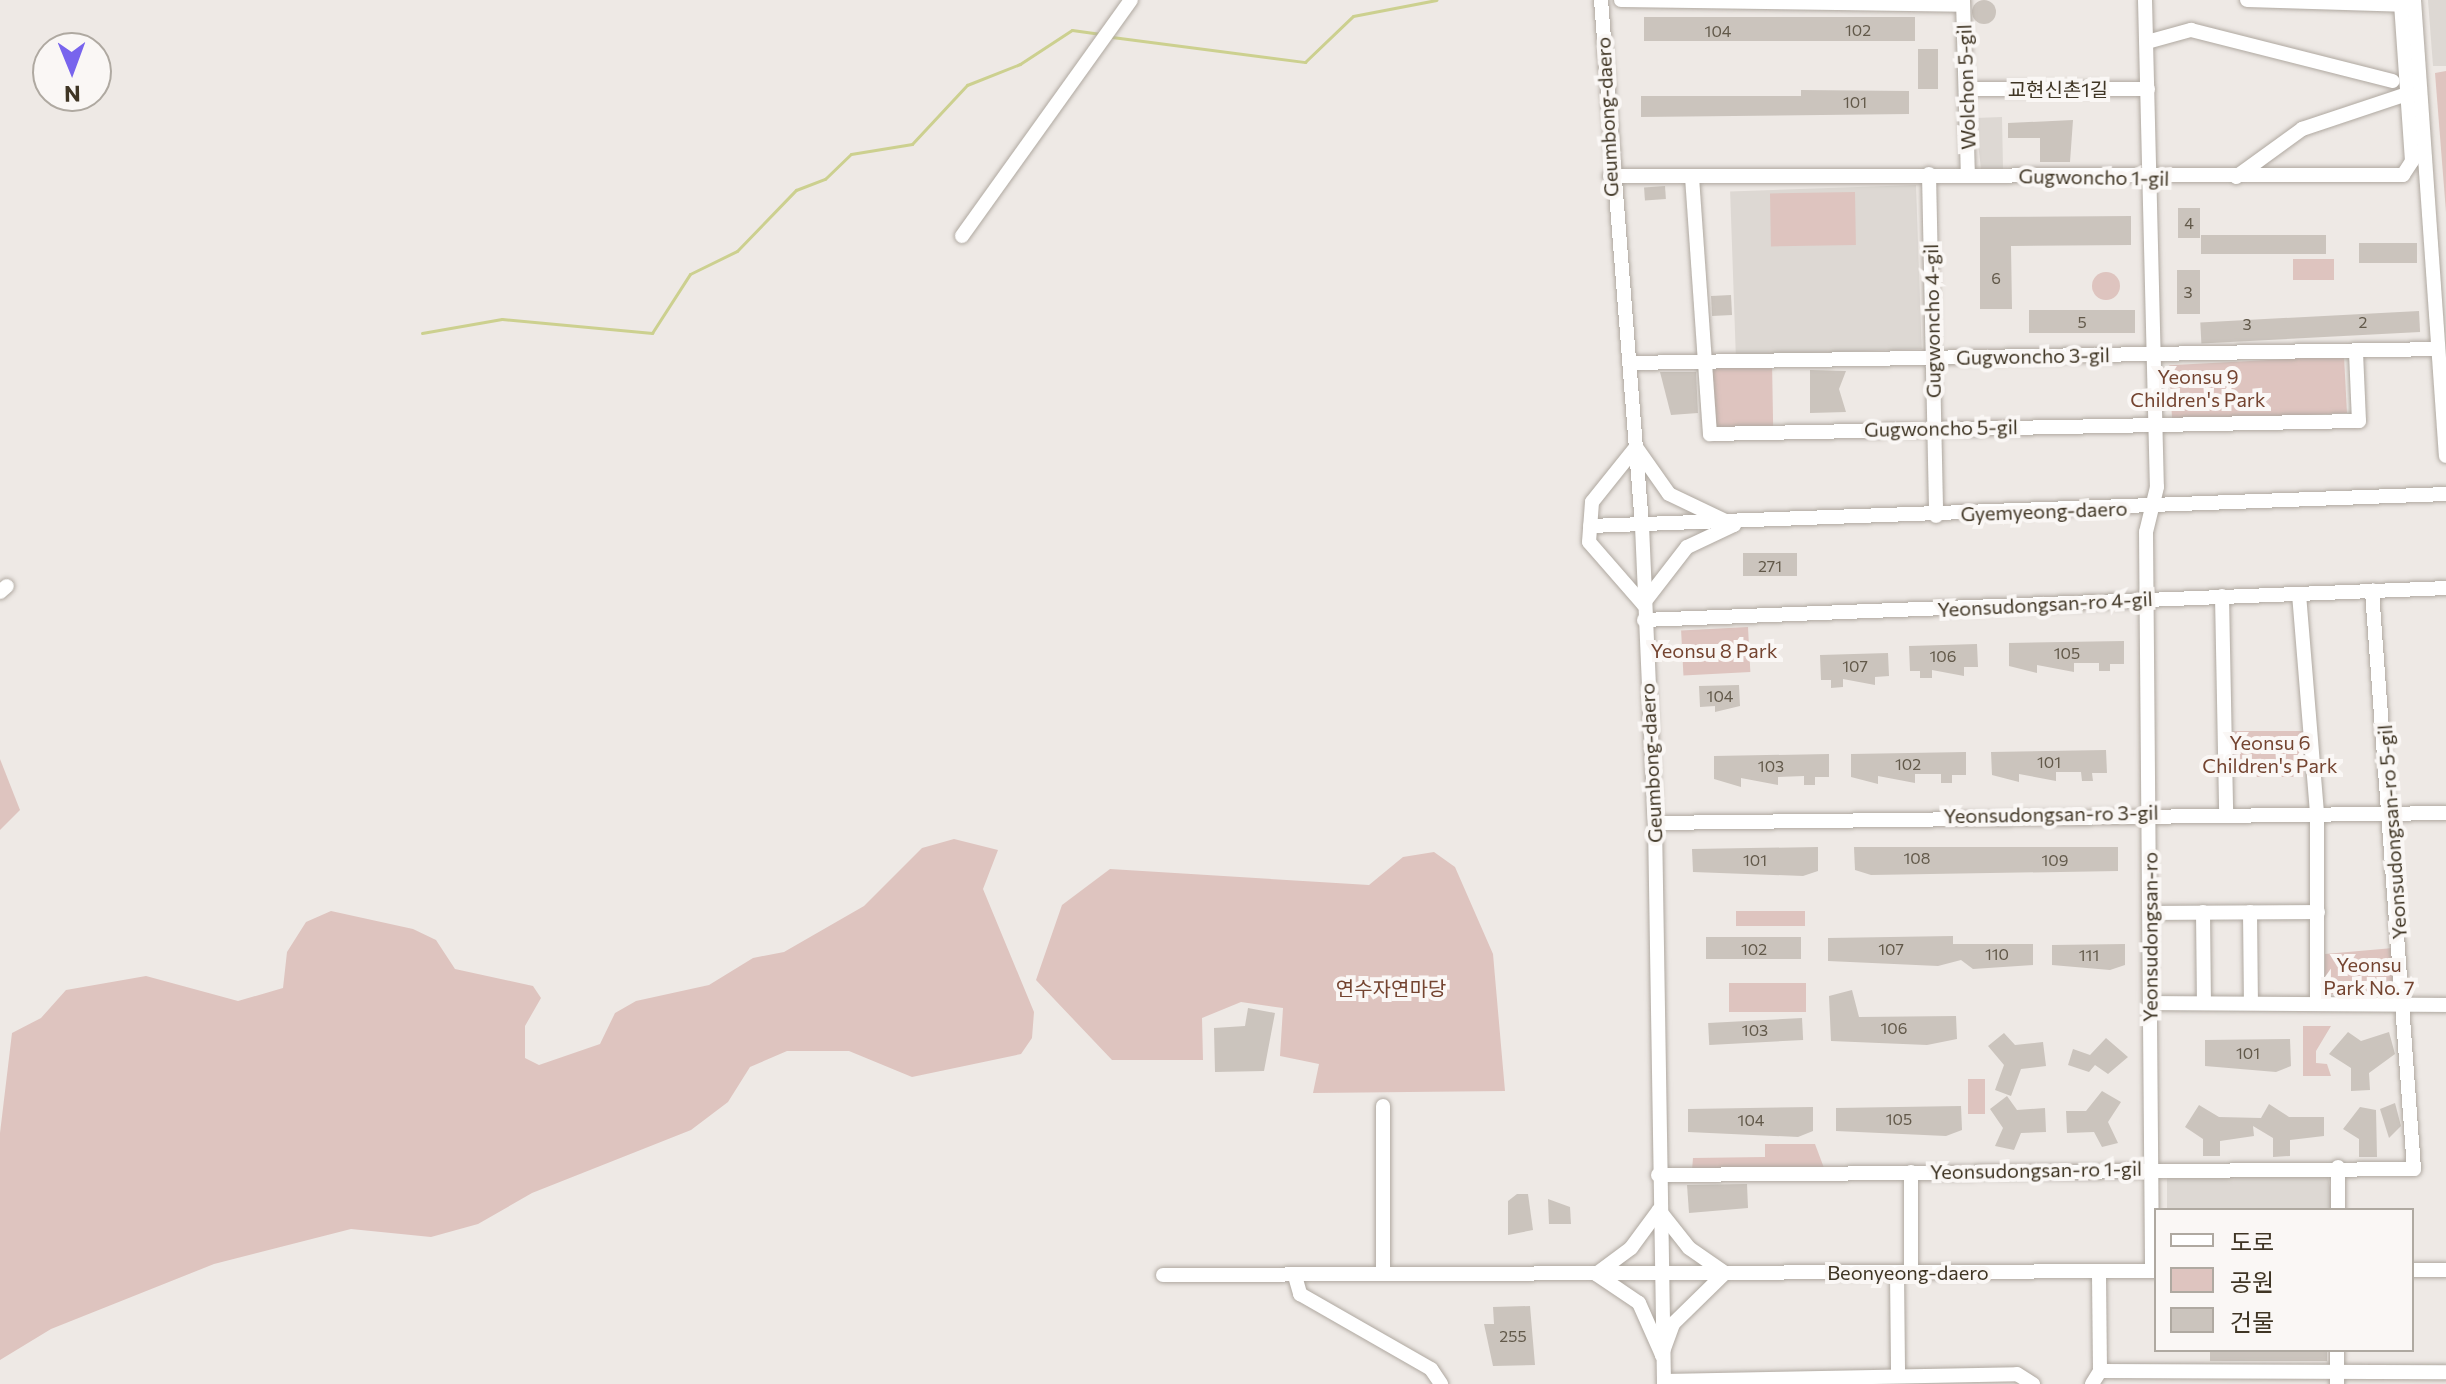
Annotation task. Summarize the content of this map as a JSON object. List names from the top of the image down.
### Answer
{
  "streets": {
    "street": [
      "Wolchon 5-gil",
      "교현신촌1길",
      "Geumbong-daero",
      "Gugwoncho 1-gil",
      "Gugwoncho 4-gil",
      "Gugwoncho 3-gil",
      "Gugwoncho 5-gil",
      "Gyemyeong-daero",
      "Yeonsudongsan-ro 4-gil",
      "Yeonsudongsan-ro 3-gil",
      "Yeonsudongsan-ro 5-gil",
      "Yeonsudongsan-ro",
      "Yeonsudongsan-ro 1-gil",
      "Beonyeong-daero"
    ]
  },
  "crossings": [
    ["Wolchon 5-gil", "교현신촌1길"],
    ["Wolchon 5-gil", "Gugwoncho 1-gil"],
    ["교현신촌1길", "Yeonsudongsan-ro"],
    ["Geumbong-daero", "Gugwoncho 1-gil"],
    ["Geumbong-daero", "Gugwoncho 3-gil"],
    ["Geumbong-daero", "Gyemyeong-daero"],
    ["Geumbong-daero", "Yeonsudongsan-ro 4-gil"],
    ["Geumbong-daero", "Yeonsudongsan-ro 3-gil"],
    ["Geumbong-daero", "Yeonsudongsan-ro 1-gil"],
    ["Geumbong-daero", "Beonyeong-daero"],
    ["Gugwoncho 1-gil", "Gugwoncho 4-gil"],
    ["Gugwoncho 1-gil", "Gugwoncho 5-gil"],
    ["Gugwoncho 1-gil", "Yeonsudongsan-ro"],
    ["Gugwoncho 4-gil", "Gugwoncho 3-gil"],
    ["Gugwoncho 4-gil", "Gugwoncho 5-gil"],
    ["Gugwoncho 4-gil", "Gyemyeong-daero"],
    ["Gugwoncho 3-gil", "Gugwoncho 5-gil"],
    ["Gugwoncho 3-gil", "Yeonsudongsan-ro"],
    ["Gugwoncho 5-gil", "Yeonsudongsan-ro"],
    ["Gyemyeong-daero", "Yeonsudongsan-ro"],
    ["Yeonsudongsan-ro 4-gil", "Yeonsudongsan-ro 5-gil"],
    ["Yeonsudongsan-ro 4-gil", "Yeonsudongsan-ro"],
    ["Yeonsudongsan-ro 3-gil", "Yeonsudongsan-ro 5-gil"],
    ["Yeonsudongsan-ro 3-gil", "Yeonsudongsan-ro"],
    ["Yeonsudongsan-ro 5-gil", "Yeonsudongsan-ro 1-gil"],
    ["Yeonsudongsan-ro", "Yeonsudongsan-ro 1-gil"],
    ["Yeonsudongsan-ro", "Beonyeong-daero"]
  ],
  "parks": [
    "Yeonsu 9 Children's Park",
    "Yeonsu 8 Park",
    "Yeonsu 6 Children's Park",
    "Yeonsu Park No. 7",
    "연수자연마당"
  ],
  "house_numbers": [
    "102",
    "104",
    "101",
    "4",
    "6",
    "3",
    "5",
    "2",
    "3",
    "271",
    "105",
    "106",
    "107",
    "104",
    "101",
    "102",
    "103",
    "108",
    "101",
    "109",
    "102",
    "107",
    "110",
    "111",
    "106",
    "103",
    "101",
    "105",
    "104",
    "255"
  ],
  "legend": ["도로", "공원", "건물"],
  "north": "bottom"
}
